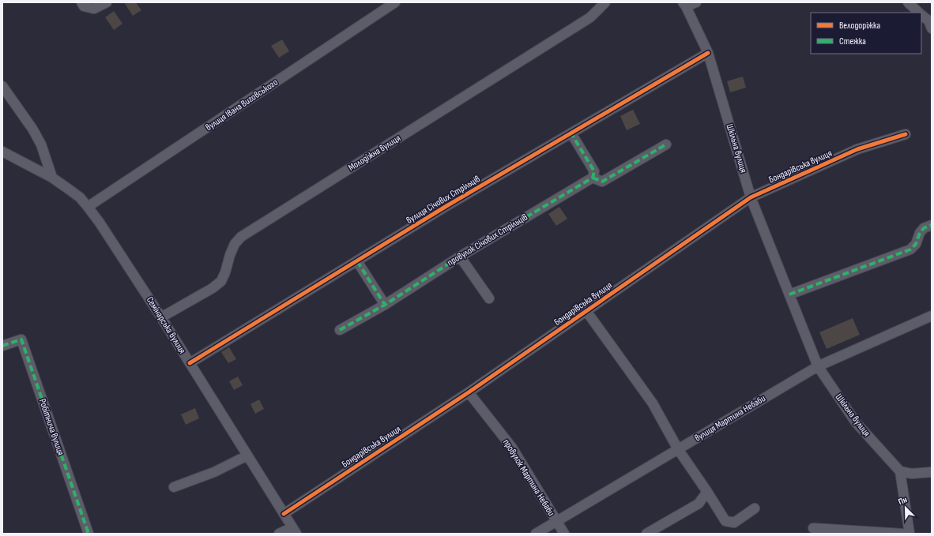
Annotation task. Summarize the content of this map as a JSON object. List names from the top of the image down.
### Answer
{
  "streets": {
    "street": [
      "вулиця Івана Виговського",
      "Шкільна вулиця",
      "Молодіжна вулиця",
      "Бондарівська вулиця",
      "вулиця Січових Стрільців",
      "провулок Січових Стрільців",
      "Семінарська вулиця",
      "вулиця Мартина Небаби",
      "Робітнича вулиця",
      "провулок Мартина Небаби"
    ]
  },
  "crossings": [
    ["вулиця Івана Виговського", "Семінарська вулиця"],
    ["Шкільна вулиця", "Бондарівська вулиця"],
    ["Шкільна вулиця", "вулиця Січових Стрільців"],
    ["Шкільна вулиця", "вулиця Мартина Небаби"],
    ["Молодіжна вулиця", "Семінарська вулиця"],
    ["Бондарівська вулиця", "Семінарська вулиця"],
    ["Бондарівська вулиця", "провулок Мартина Небаби"],
    ["вулиця Січових Стрільців", "Семінарська вулиця"],
    ["вулиця Мартина Небаби", "провулок Мартина Небаби"]
  ],
  "legend": ["Велодоріжка", "Стежка"],
  "north": "top left"
}
